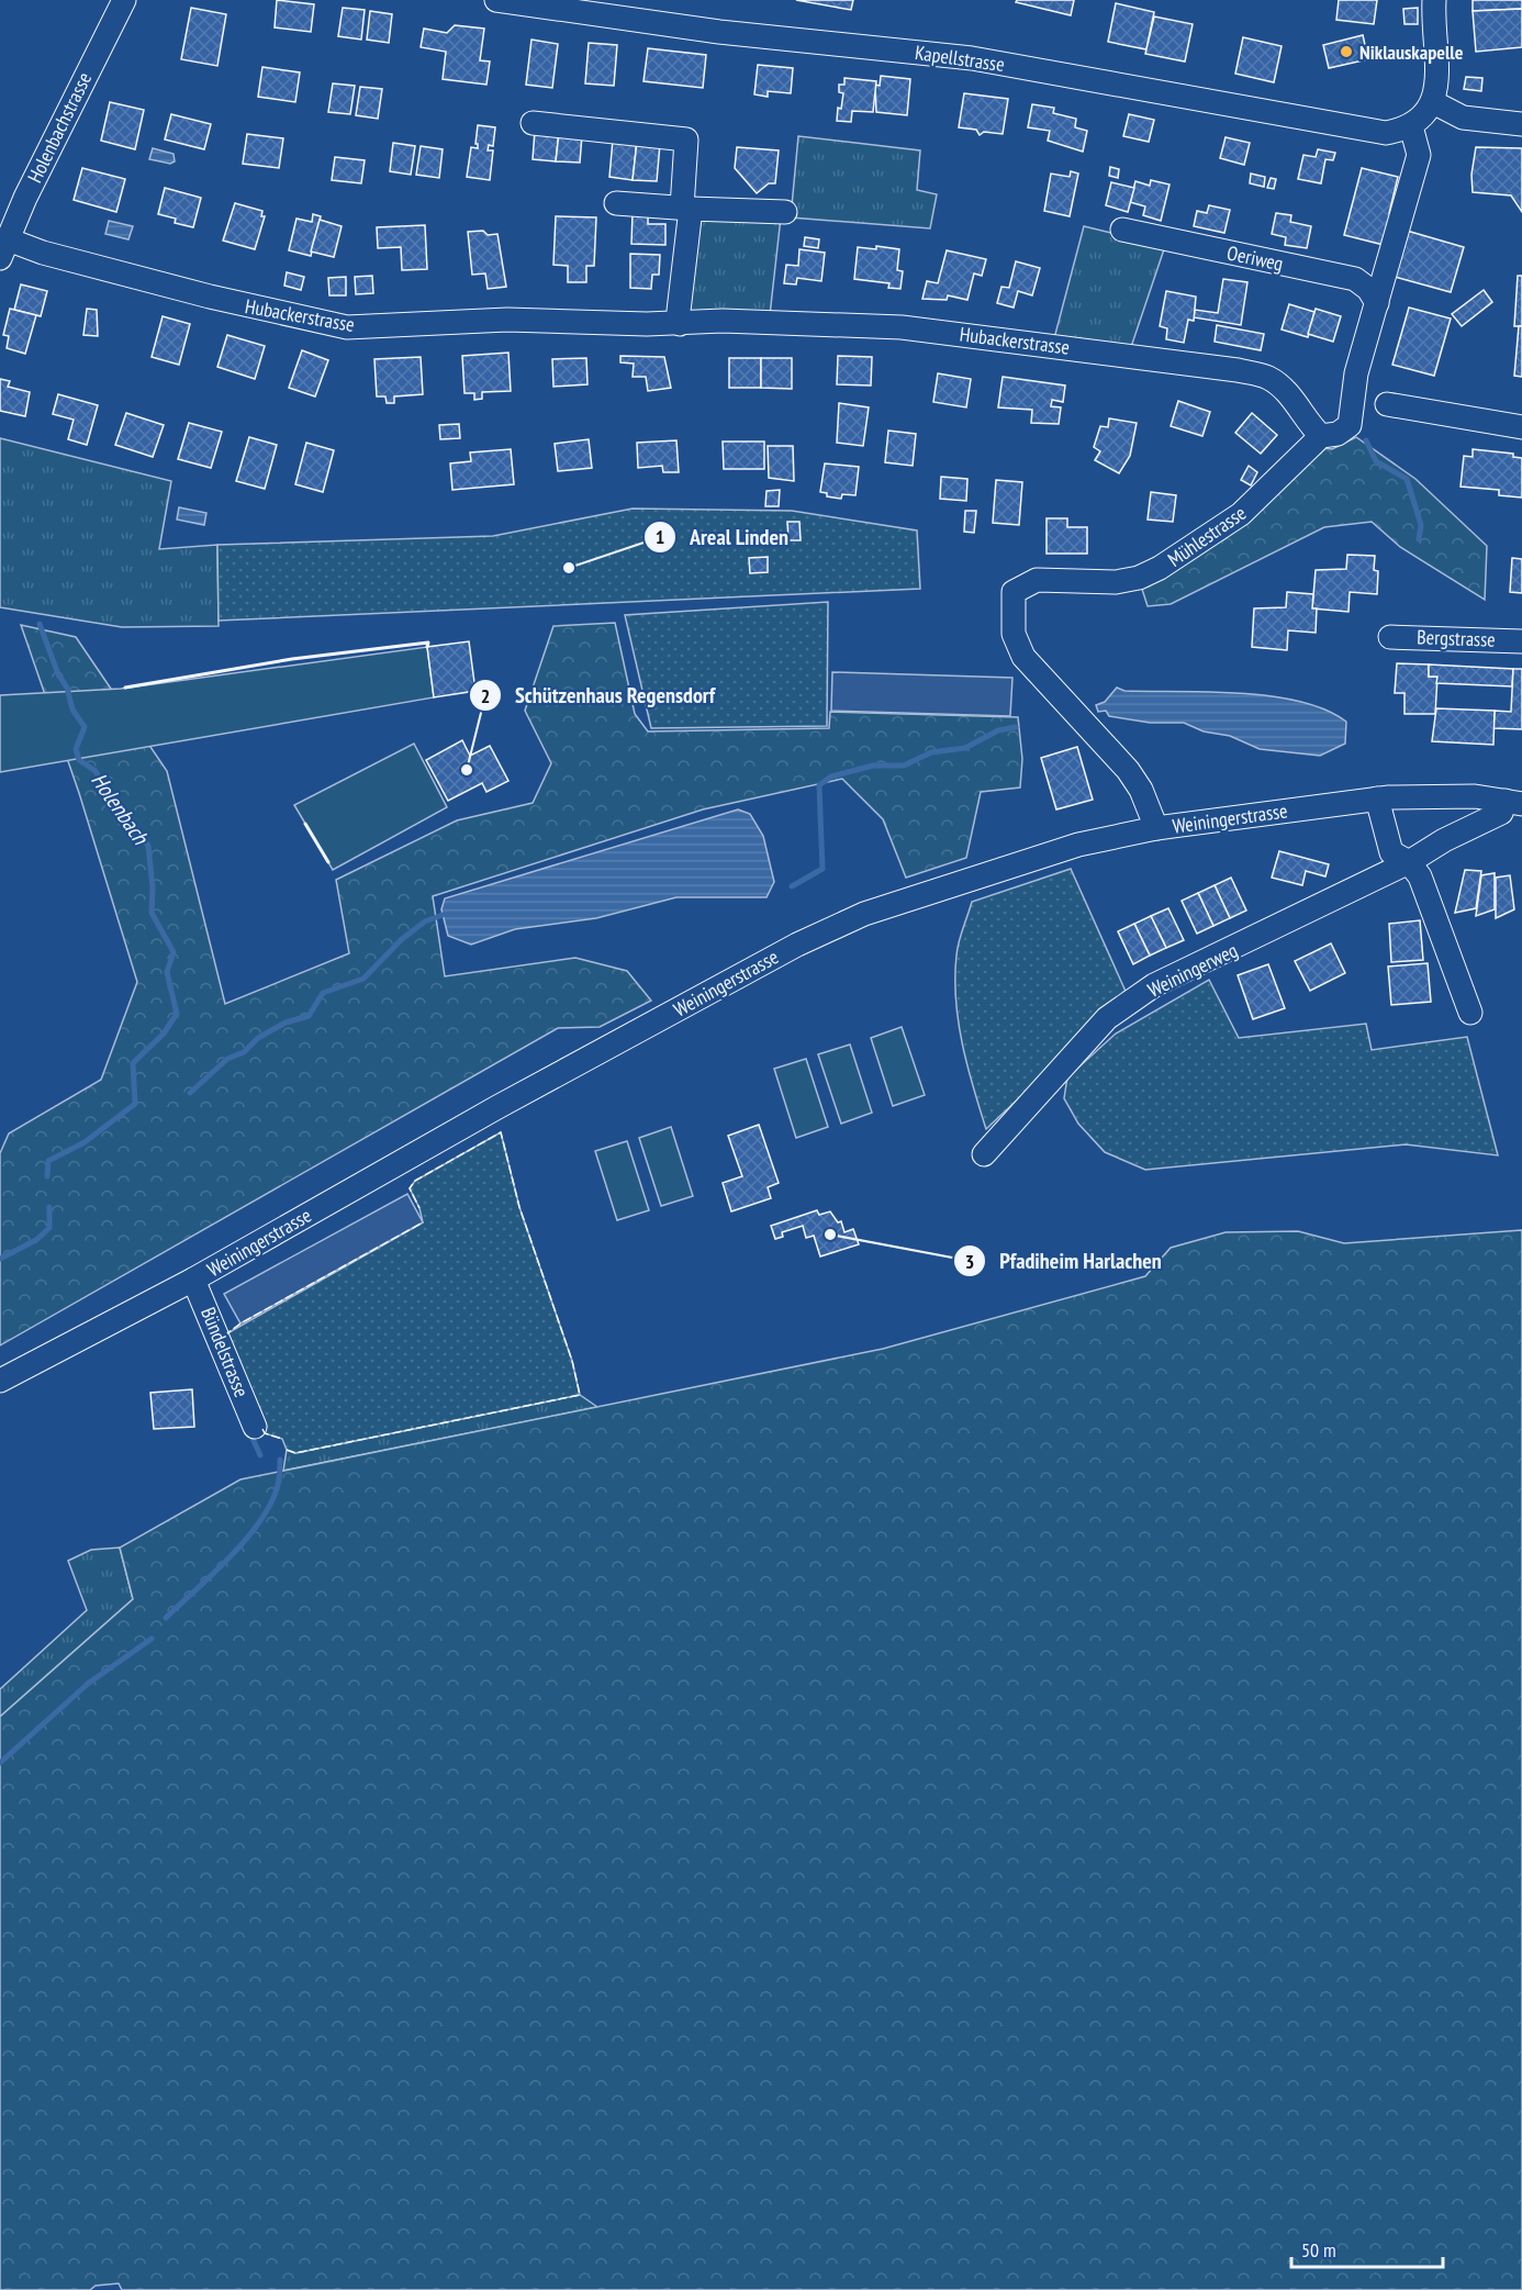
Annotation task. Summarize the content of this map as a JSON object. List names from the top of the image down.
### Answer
{
  "streets": {
    "street": [
      "Kapellstrasse",
      "Holenbachstrasse",
      "Oeriweg",
      "Hubackerstrasse",
      "Mühlestrasse",
      "Bergstrasse",
      "Weiningerstrasse",
      "Weiningerweg",
      "Bündelstrasse"
    ]
  },
  "crossings": [
    ["Kapellstrasse", "Mühlestrasse"],
    ["Holenbachstrasse", "Hubackerstrasse"],
    ["Oeriweg", "Mühlestrasse"],
    ["Hubackerstrasse", "Mühlestrasse"],
    ["Mühlestrasse", "Weiningerstrasse"],
    ["Weiningerstrasse", "Weiningerweg"],
    ["Weiningerstrasse", "Bündelstrasse"]
  ],
  "water": ["Holenbach"],
  "places": [
    "Niklauskapelle",
    "Areal Linden",
    "Schützenhaus Regensdorf",
    "Pfadiheim Harlachen"
  ],
  "scale_bar": "50 m"
}
